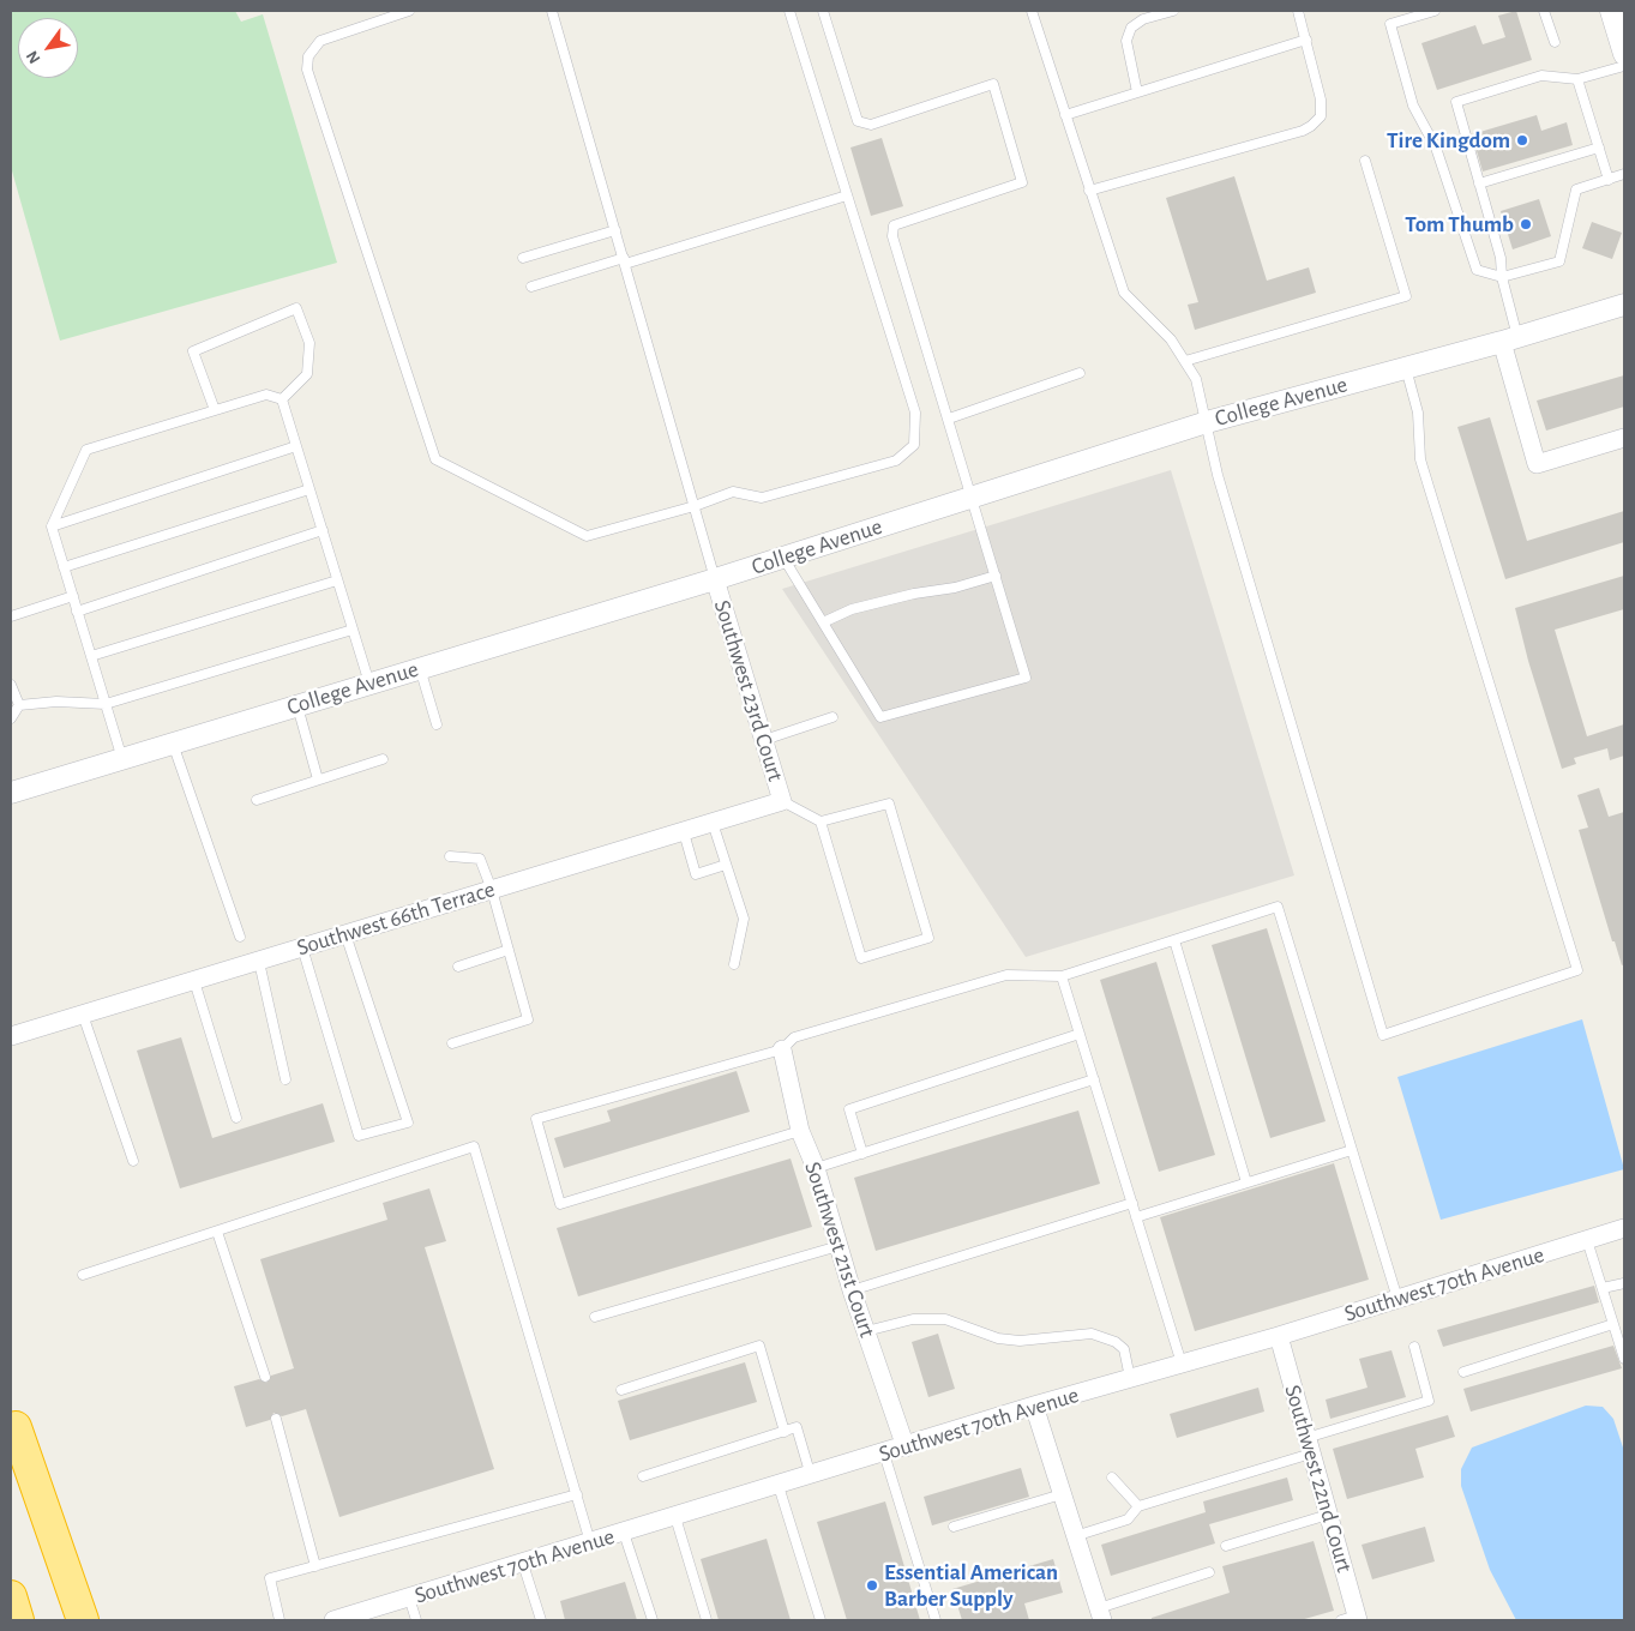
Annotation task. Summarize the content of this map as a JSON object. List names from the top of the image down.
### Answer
{
  "streets": {
    "street": [
      "College Avenue",
      "Southwest 23rd Court",
      "Southwest 66th Terrace",
      "Southwest 21st Court",
      "Southwest 70th Avenue",
      "Southwest 22nd Court"
    ]
  },
  "crossings": [
    ["College Avenue", "Southwest 23rd Court"],
    ["Southwest 23rd Court", "Southwest 66th Terrace"],
    ["Southwest 21st Court", "Southwest 70th Avenue"],
    ["Southwest 70th Avenue", "Southwest 22nd Court"]
  ],
  "places": ["Tire Kingdom", "Tom Thumb", "Essential American Barber Supply"],
  "north": "bottom left"
}
